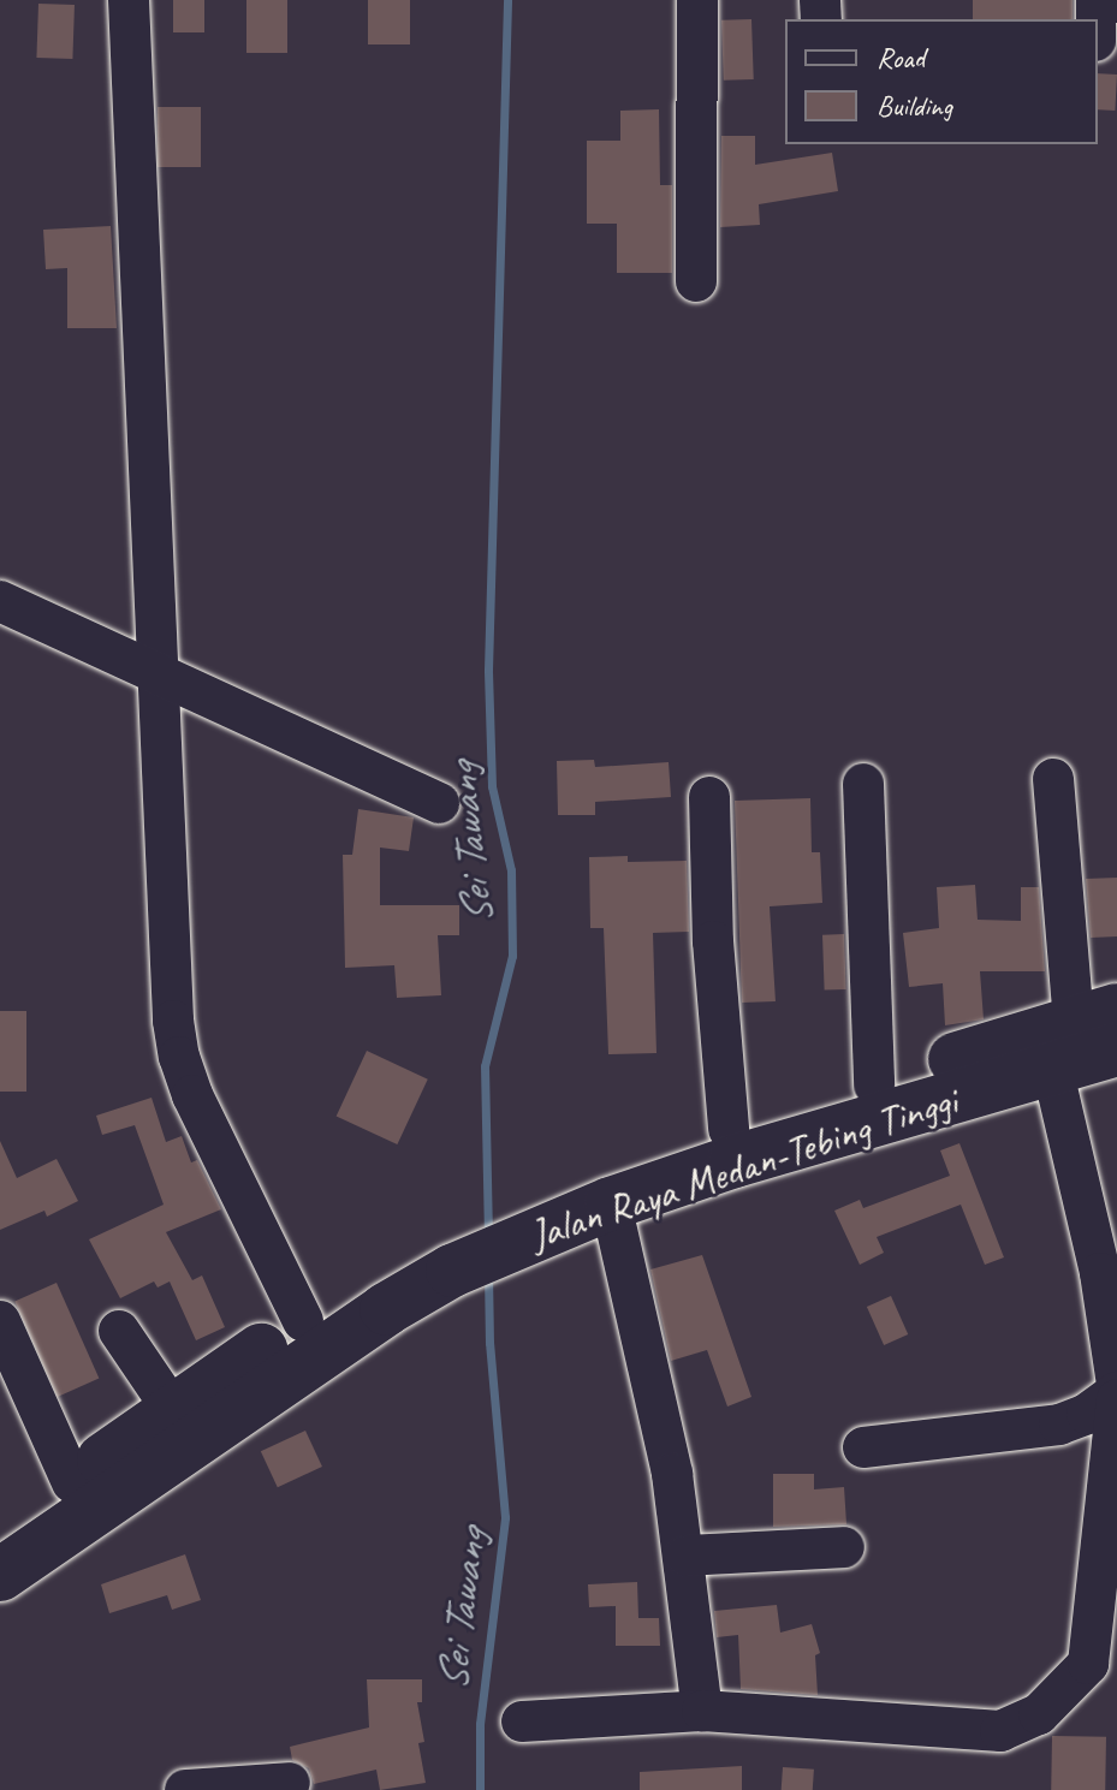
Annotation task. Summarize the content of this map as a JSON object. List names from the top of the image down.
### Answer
{
  "streets": {
    "highway": ["Jalan Raya Medan-Tebing Tinggi"]
  },
  "water": ["Sei Tawang"],
  "legend": ["Road", "Building"]
}
